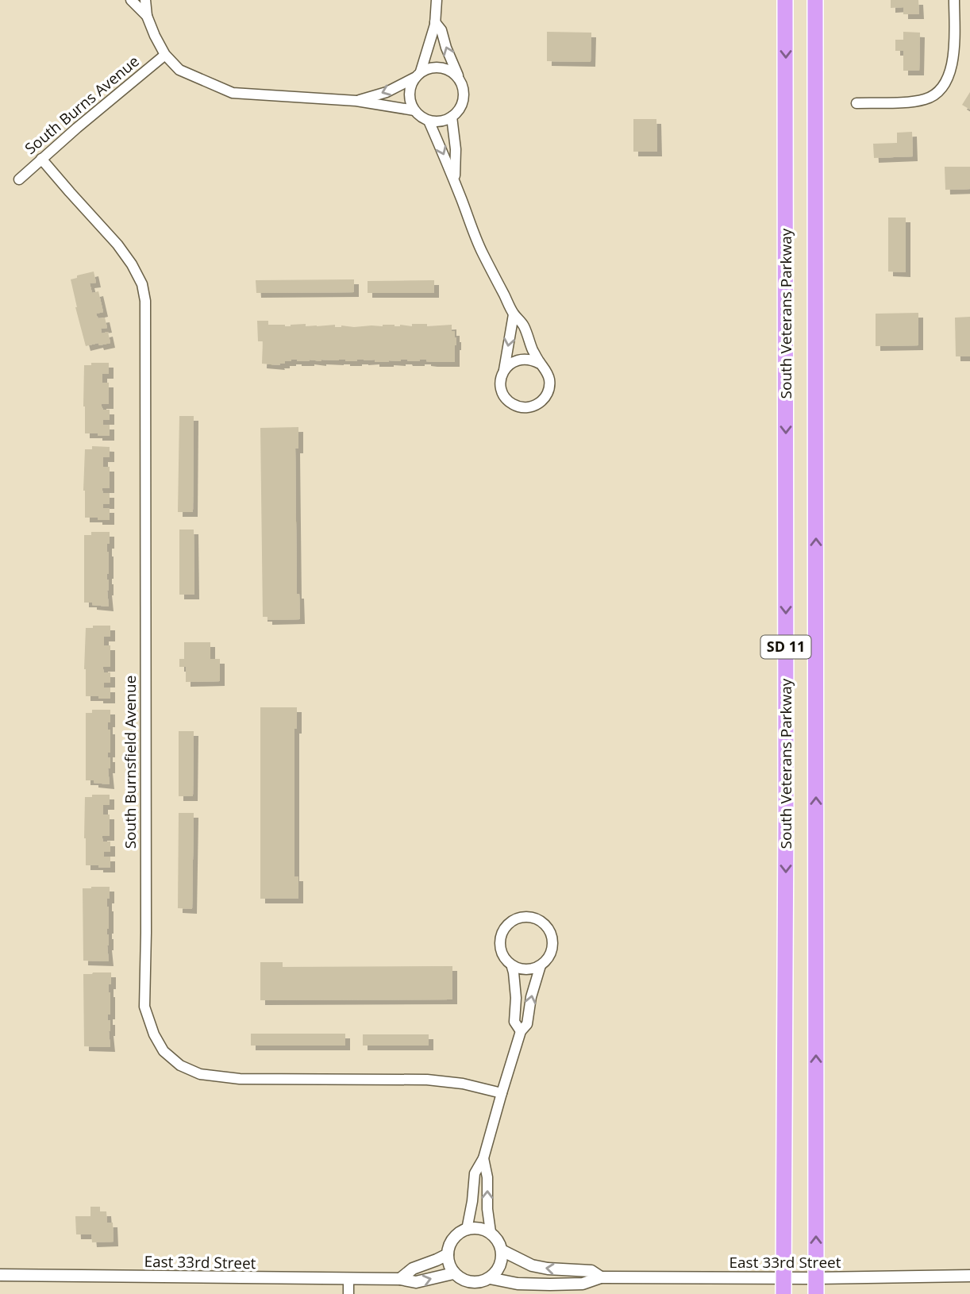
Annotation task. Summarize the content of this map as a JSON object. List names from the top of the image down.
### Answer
{
  "streets": {
    "highway": ["South Veterans Parkway", "SD 11"],
    "street": ["South Burns Avenue", "South Burnsfield Avenue", "East 33rd Street"]
  },
  "crossings": [
    ["South Burns Avenue", "South Burnsfield Avenue"],
    ["South Veterans Parkway", "East 33rd Street"]
  ]
}
